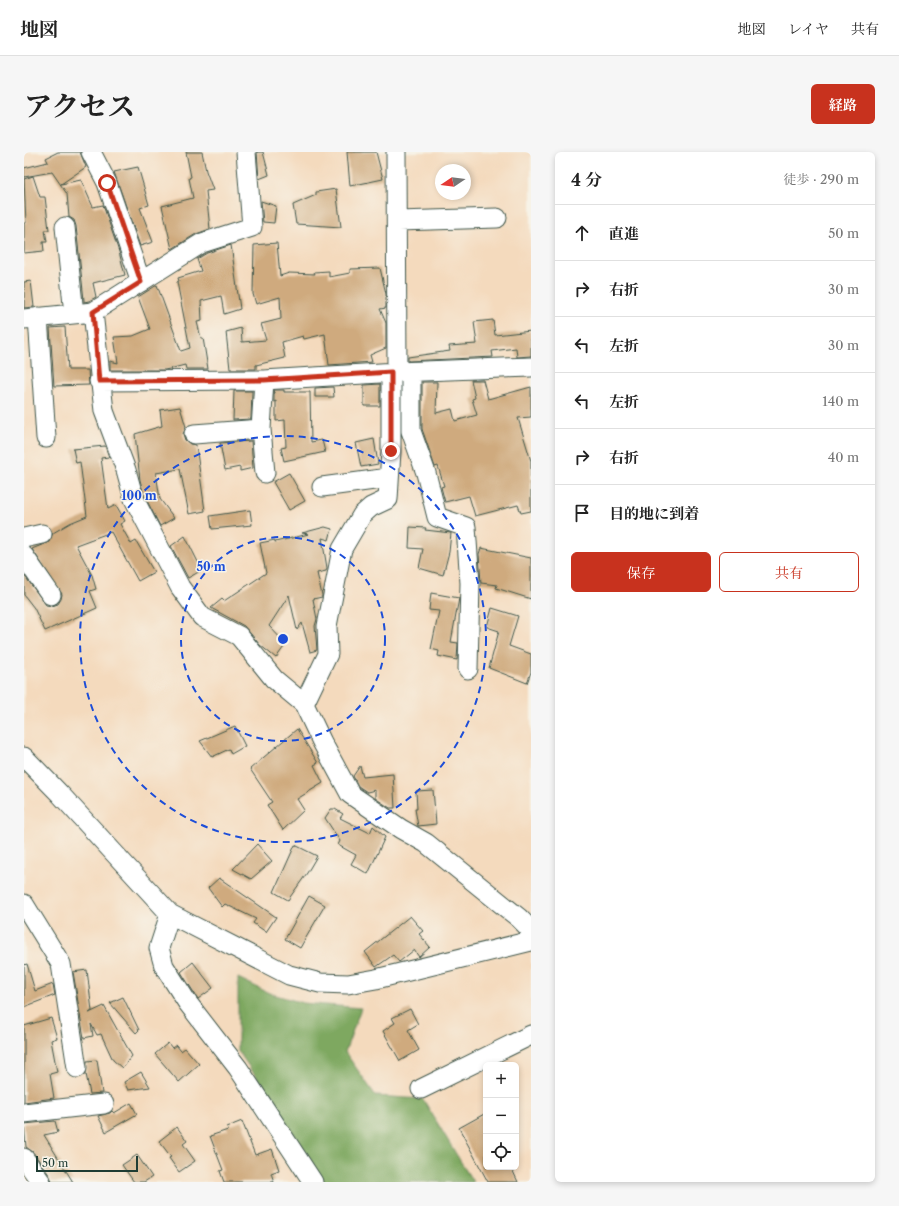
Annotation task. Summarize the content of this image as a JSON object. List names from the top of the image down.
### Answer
{
  "scale_bar": "50 m",
  "north": "left",
  "page": {
    "header": "地図",
    "nav": ["地図", "レイヤ", "共有"],
    "title": "アクセス",
    "buttons": [
      "経路",
      ["保存", "共有"]
    ],
    "heading": ["4 分", "徒歩 · 290 m"],
    "list": [
      ["直進", "50 m"],
      ["右折", "30 m"],
      ["左折", "30 m"],
      ["左折", "140 m"],
      ["右折", "40 m"],
      "目的地に到着"
    ],
    "map_buttons": ["+", "−"],
    "scale": "50 m"
  },
  "rings": ["100 m", "50 m"]
}
